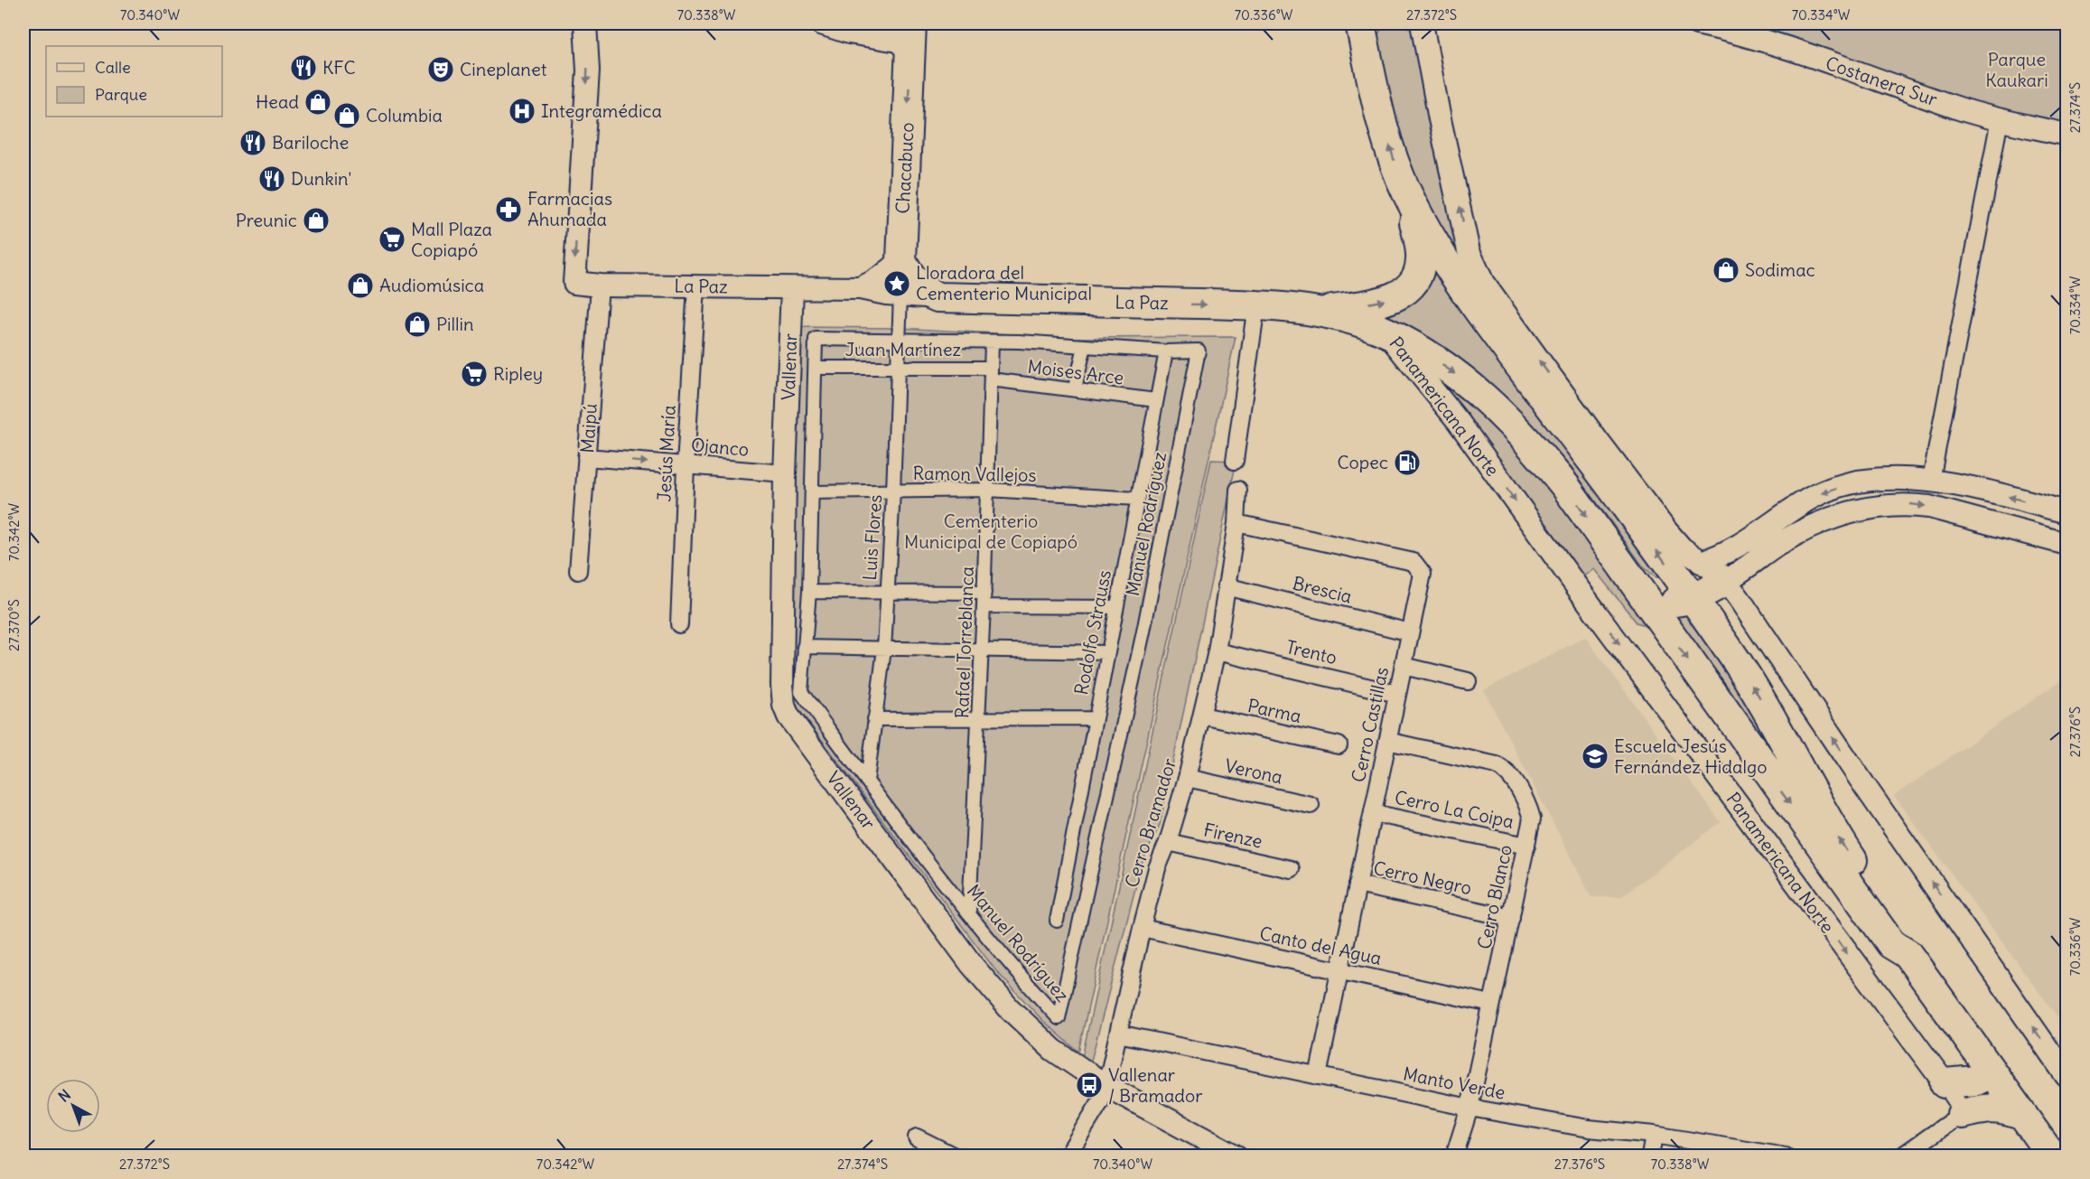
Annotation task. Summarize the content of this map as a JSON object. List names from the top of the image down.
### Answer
{
  "streets": {
    "highway": ["Chacabuco", "La Paz", "Panamericana Norte"],
    "street": [
      "Costanera Sur",
      "Juan Martínez",
      "Vallenar",
      "Moises Arce",
      "Maipú",
      "Ojanco",
      "Jesús María",
      "Ramon Vallejos",
      "Manuel Rodríguez",
      "Luis Flores",
      "Brescia",
      "Rodolfo Strauss",
      "Rafael Torreblanca",
      "Trento",
      "Parma",
      "Cerro Castillas",
      "Verona",
      "Cerro La Coipa",
      "Cerro Bramador",
      "Firenze",
      "Cerro Negro",
      "Cerro Blanco",
      "Canto del Agua",
      "Manto Verde"
    ]
  },
  "crossings": [
    ["Chacabuco", "La Paz"],
    ["La Paz", "Vallenar"],
    ["La Paz", "Panamericana Norte"],
    ["La Paz", "Maipú"],
    ["La Paz", "Jesús María"],
    ["La Paz", "Luis Flores"],
    ["Juan Martínez", "Moises Arce"],
    ["Juan Martínez", "Manuel Rodríguez"],
    ["Juan Martínez", "Luis Flores"],
    ["Juan Martínez", "Rafael Torreblanca"],
    ["Vallenar", "Ojanco"],
    ["Vallenar", "Cerro Bramador"],
    ["Moises Arce", "Rodolfo Strauss"],
    ["Moises Arce", "Rafael Torreblanca"],
    ["Maipú", "Ojanco"],
    ["Ojanco", "Jesús María"],
    ["Ramon Vallejos", "Manuel Rodríguez"],
    ["Ramon Vallejos", "Luis Flores"],
    ["Ramon Vallejos", "Rodolfo Strauss"],
    ["Ramon Vallejos", "Rafael Torreblanca"],
    ["Manuel Rodríguez", "Luis Flores"],
    ["Manuel Rodríguez", "Rodolfo Strauss"],
    ["Manuel Rodríguez", "Rafael Torreblanca"],
    ["Brescia", "Cerro Castillas"],
    ["Brescia", "Cerro Bramador"],
    ["Trento", "Cerro Castillas"],
    ["Trento", "Cerro Bramador"],
    ["Parma", "Cerro Bramador"],
    ["Cerro Castillas", "Cerro La Coipa"],
    ["Cerro Castillas", "Cerro Bramador"],
    ["Cerro Castillas", "Cerro Negro"],
    ["Cerro Castillas", "Cerro Blanco"],
    ["Cerro Castillas", "Canto del Agua"],
    ["Cerro Castillas", "Manto Verde"],
    ["Verona", "Cerro Bramador"],
    ["Cerro La Coipa", "Cerro Blanco"],
    ["Cerro Bramador", "Firenze"],
    ["Cerro Bramador", "Canto del Agua"],
    ["Cerro Bramador", "Manto Verde"],
    ["Cerro Negro", "Cerro Blanco"],
    ["Cerro Blanco", "Canto del Agua"],
    ["Cerro Blanco", "Manto Verde"]
  ],
  "one_way": ["Chacabuco", "Ojanco"],
  "parks": ["Parque Kaukari", "Cementerio Municipal de Copiapó"],
  "places": {
    "restaurant": ["KFC", "Bariloche", "Dunkin'"],
    "theatre": ["Cineplanet"],
    "shop": [
      "Head",
      "Columbia",
      "Preunic",
      "Sodimac",
      "Audiomúsica",
      "Pillin"
    ],
    "hospital": ["Integramédica"],
    "pharmacy": ["Farmacias Ahumada"],
    "supermarket": ["Mall Plaza Copiapó", "Ripley"],
    "place": ["Lloradora del Cementerio Municipal"],
    "fuel station": ["Copec"],
    "school or university": ["Escuela Jesús Fernández Hidalgo"],
    "bus stop": ["Vallenar / Bramador"]
  },
  "legend": ["Calle", "Parque"],
  "north": "top left",
  "coordinates": [
    "70.340°W",
    "70.338°W",
    "70.336°W",
    "27.372°S",
    "70.334°W",
    "27.374°S",
    "70.342°W",
    "27.370°S",
    "27.376°S"
  ]
}
